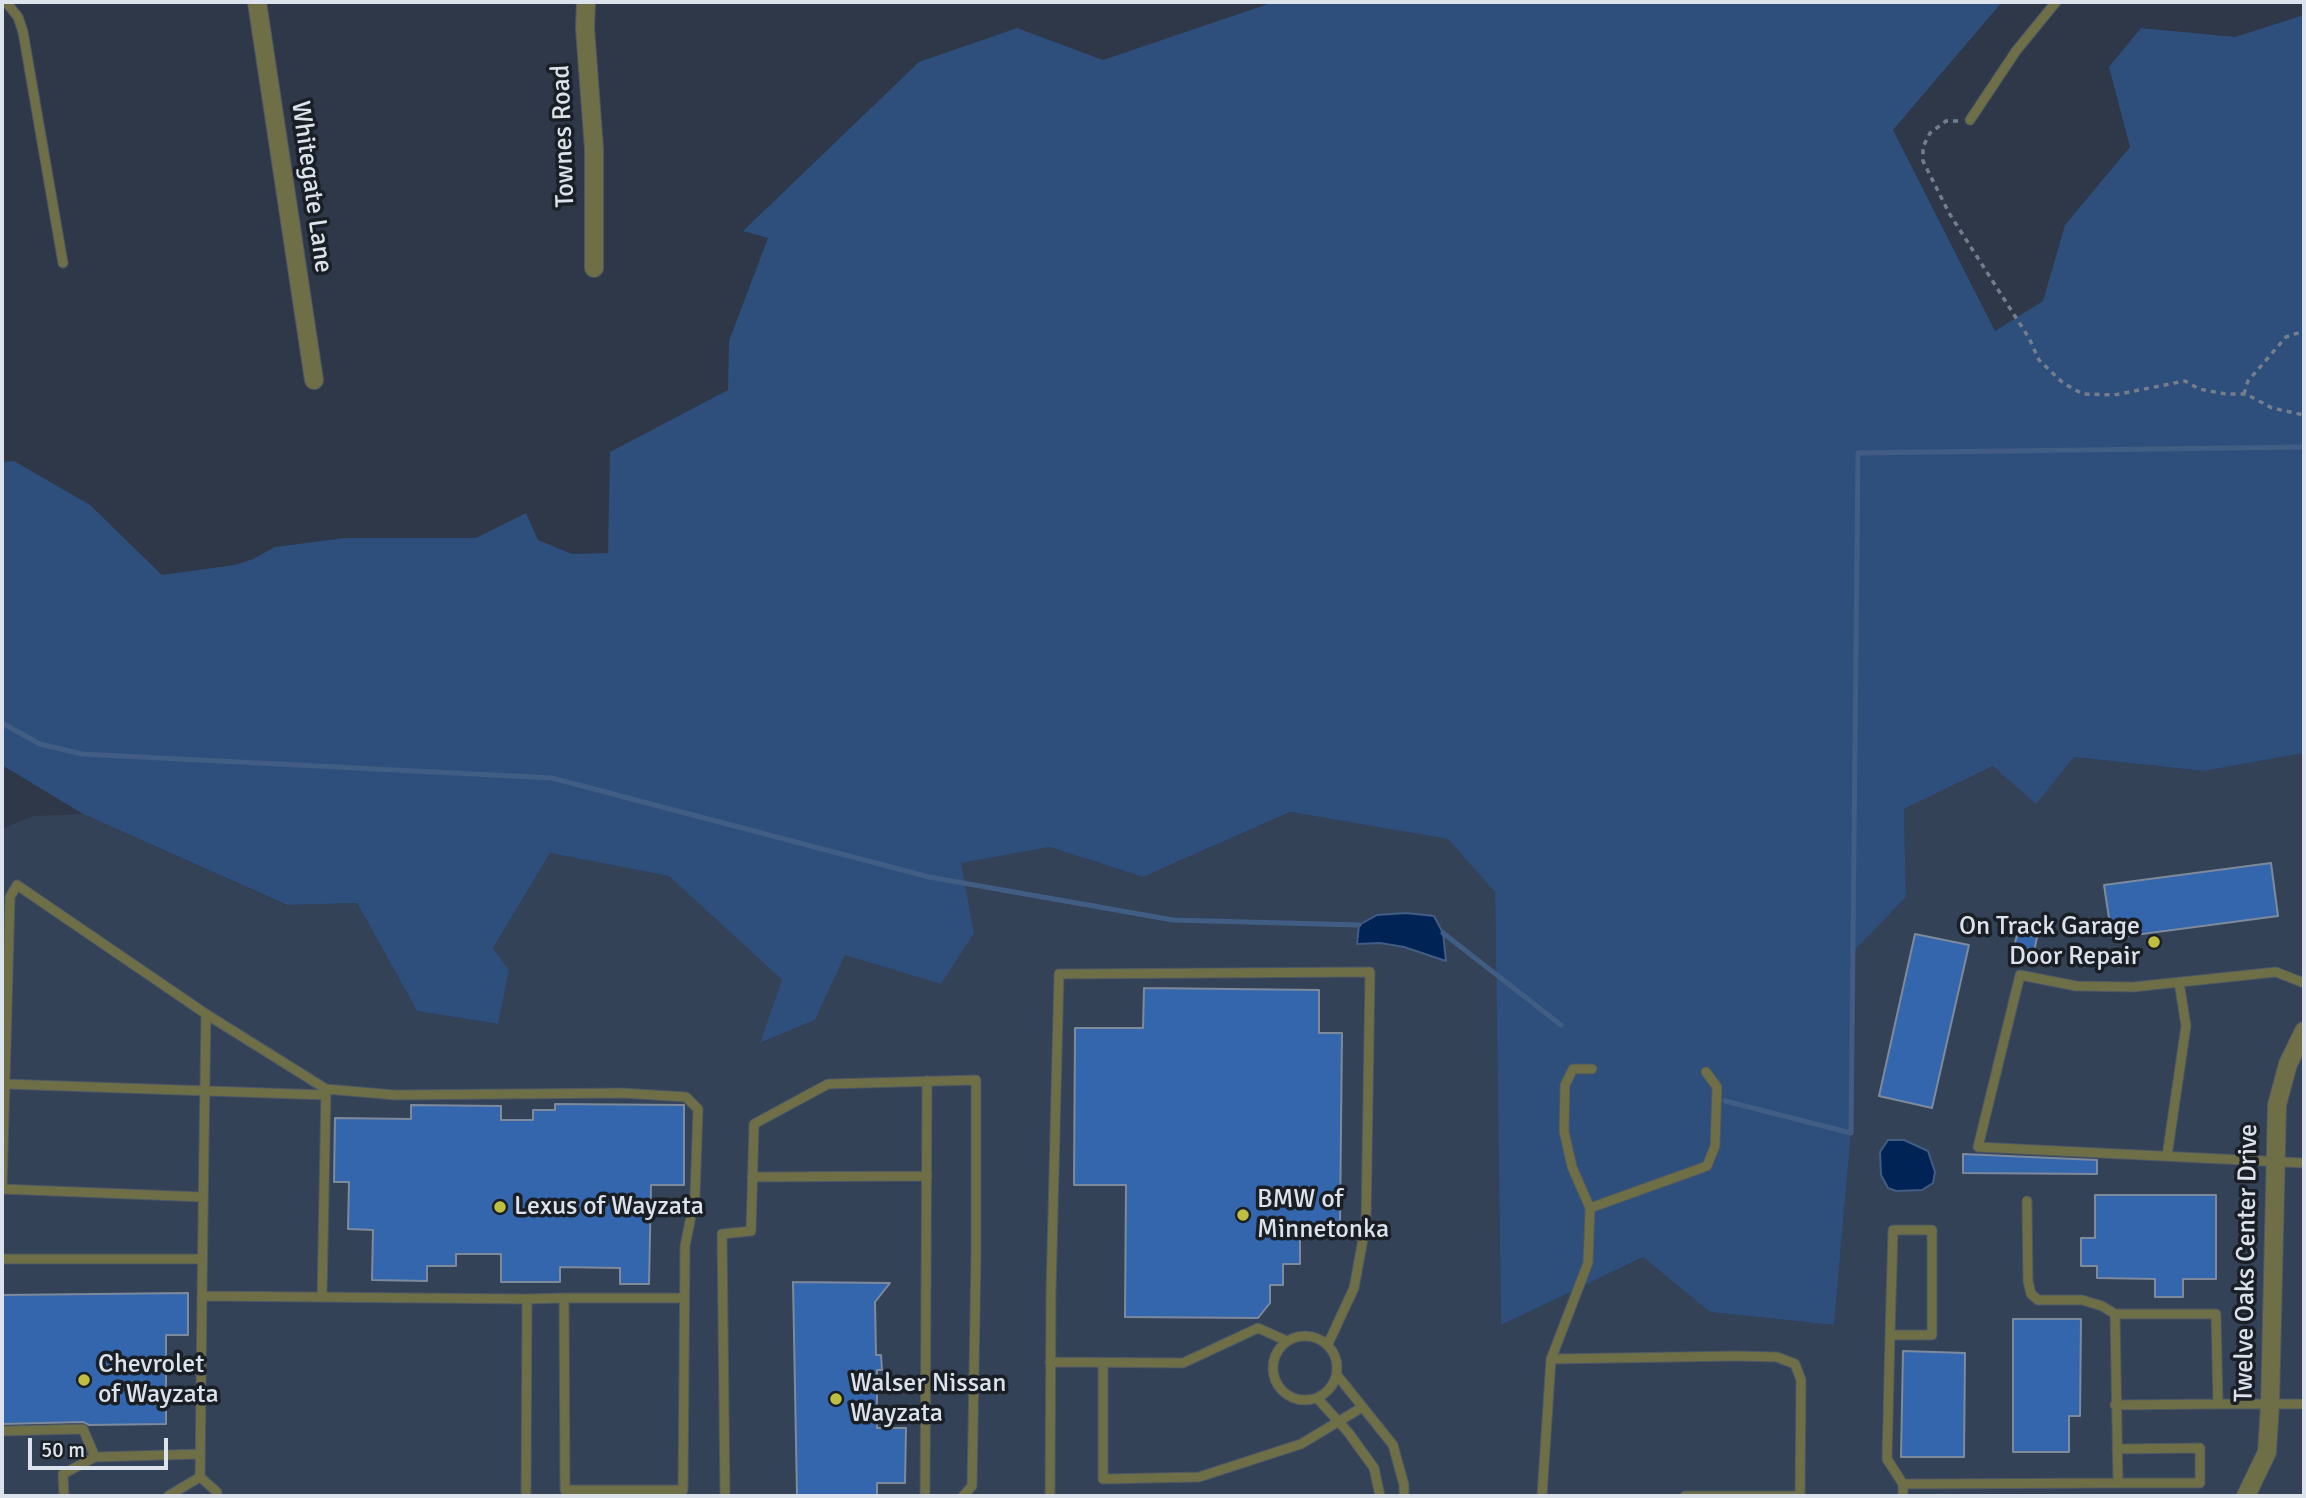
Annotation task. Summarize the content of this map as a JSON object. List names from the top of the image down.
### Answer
{
  "streets": {
    "street": ["Townes Road", "Whitegate Lane", "Twelve Oaks Center Drive"]
  },
  "places": [
    "On Track Garage Door Repair",
    "Lexus of Wayzata",
    "BMW of Minnetonka",
    "Chevrolet of Wayzata",
    "Walser Nissan Wayzata"
  ],
  "scale_bar": "50 m"
}
